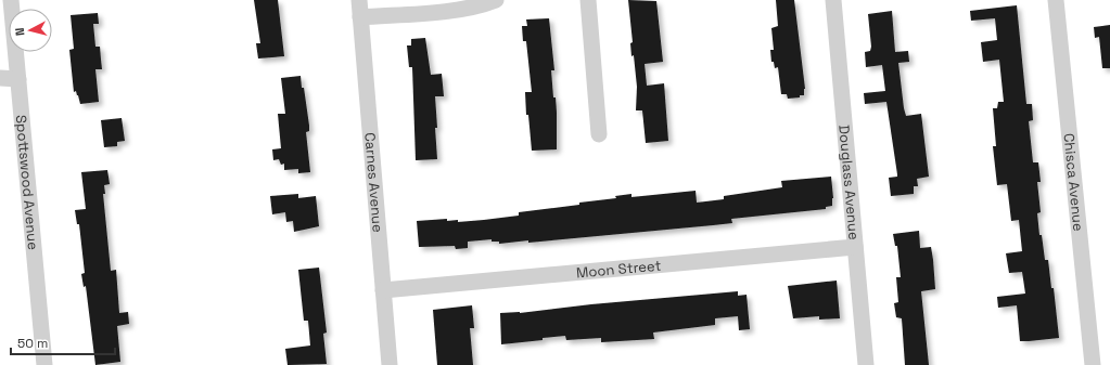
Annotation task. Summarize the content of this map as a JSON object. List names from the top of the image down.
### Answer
{
  "streets": {
    "street": [
      "Spottswood Avenue",
      "Chisca Avenue",
      "Carnes Avenue",
      "Douglass Avenue",
      "Moon Street"
    ]
  },
  "crossings": [
    ["Carnes Avenue", "Moon Street"],
    ["Douglass Avenue", "Moon Street"]
  ],
  "scale_bar": "50 m",
  "north": "left"
}
